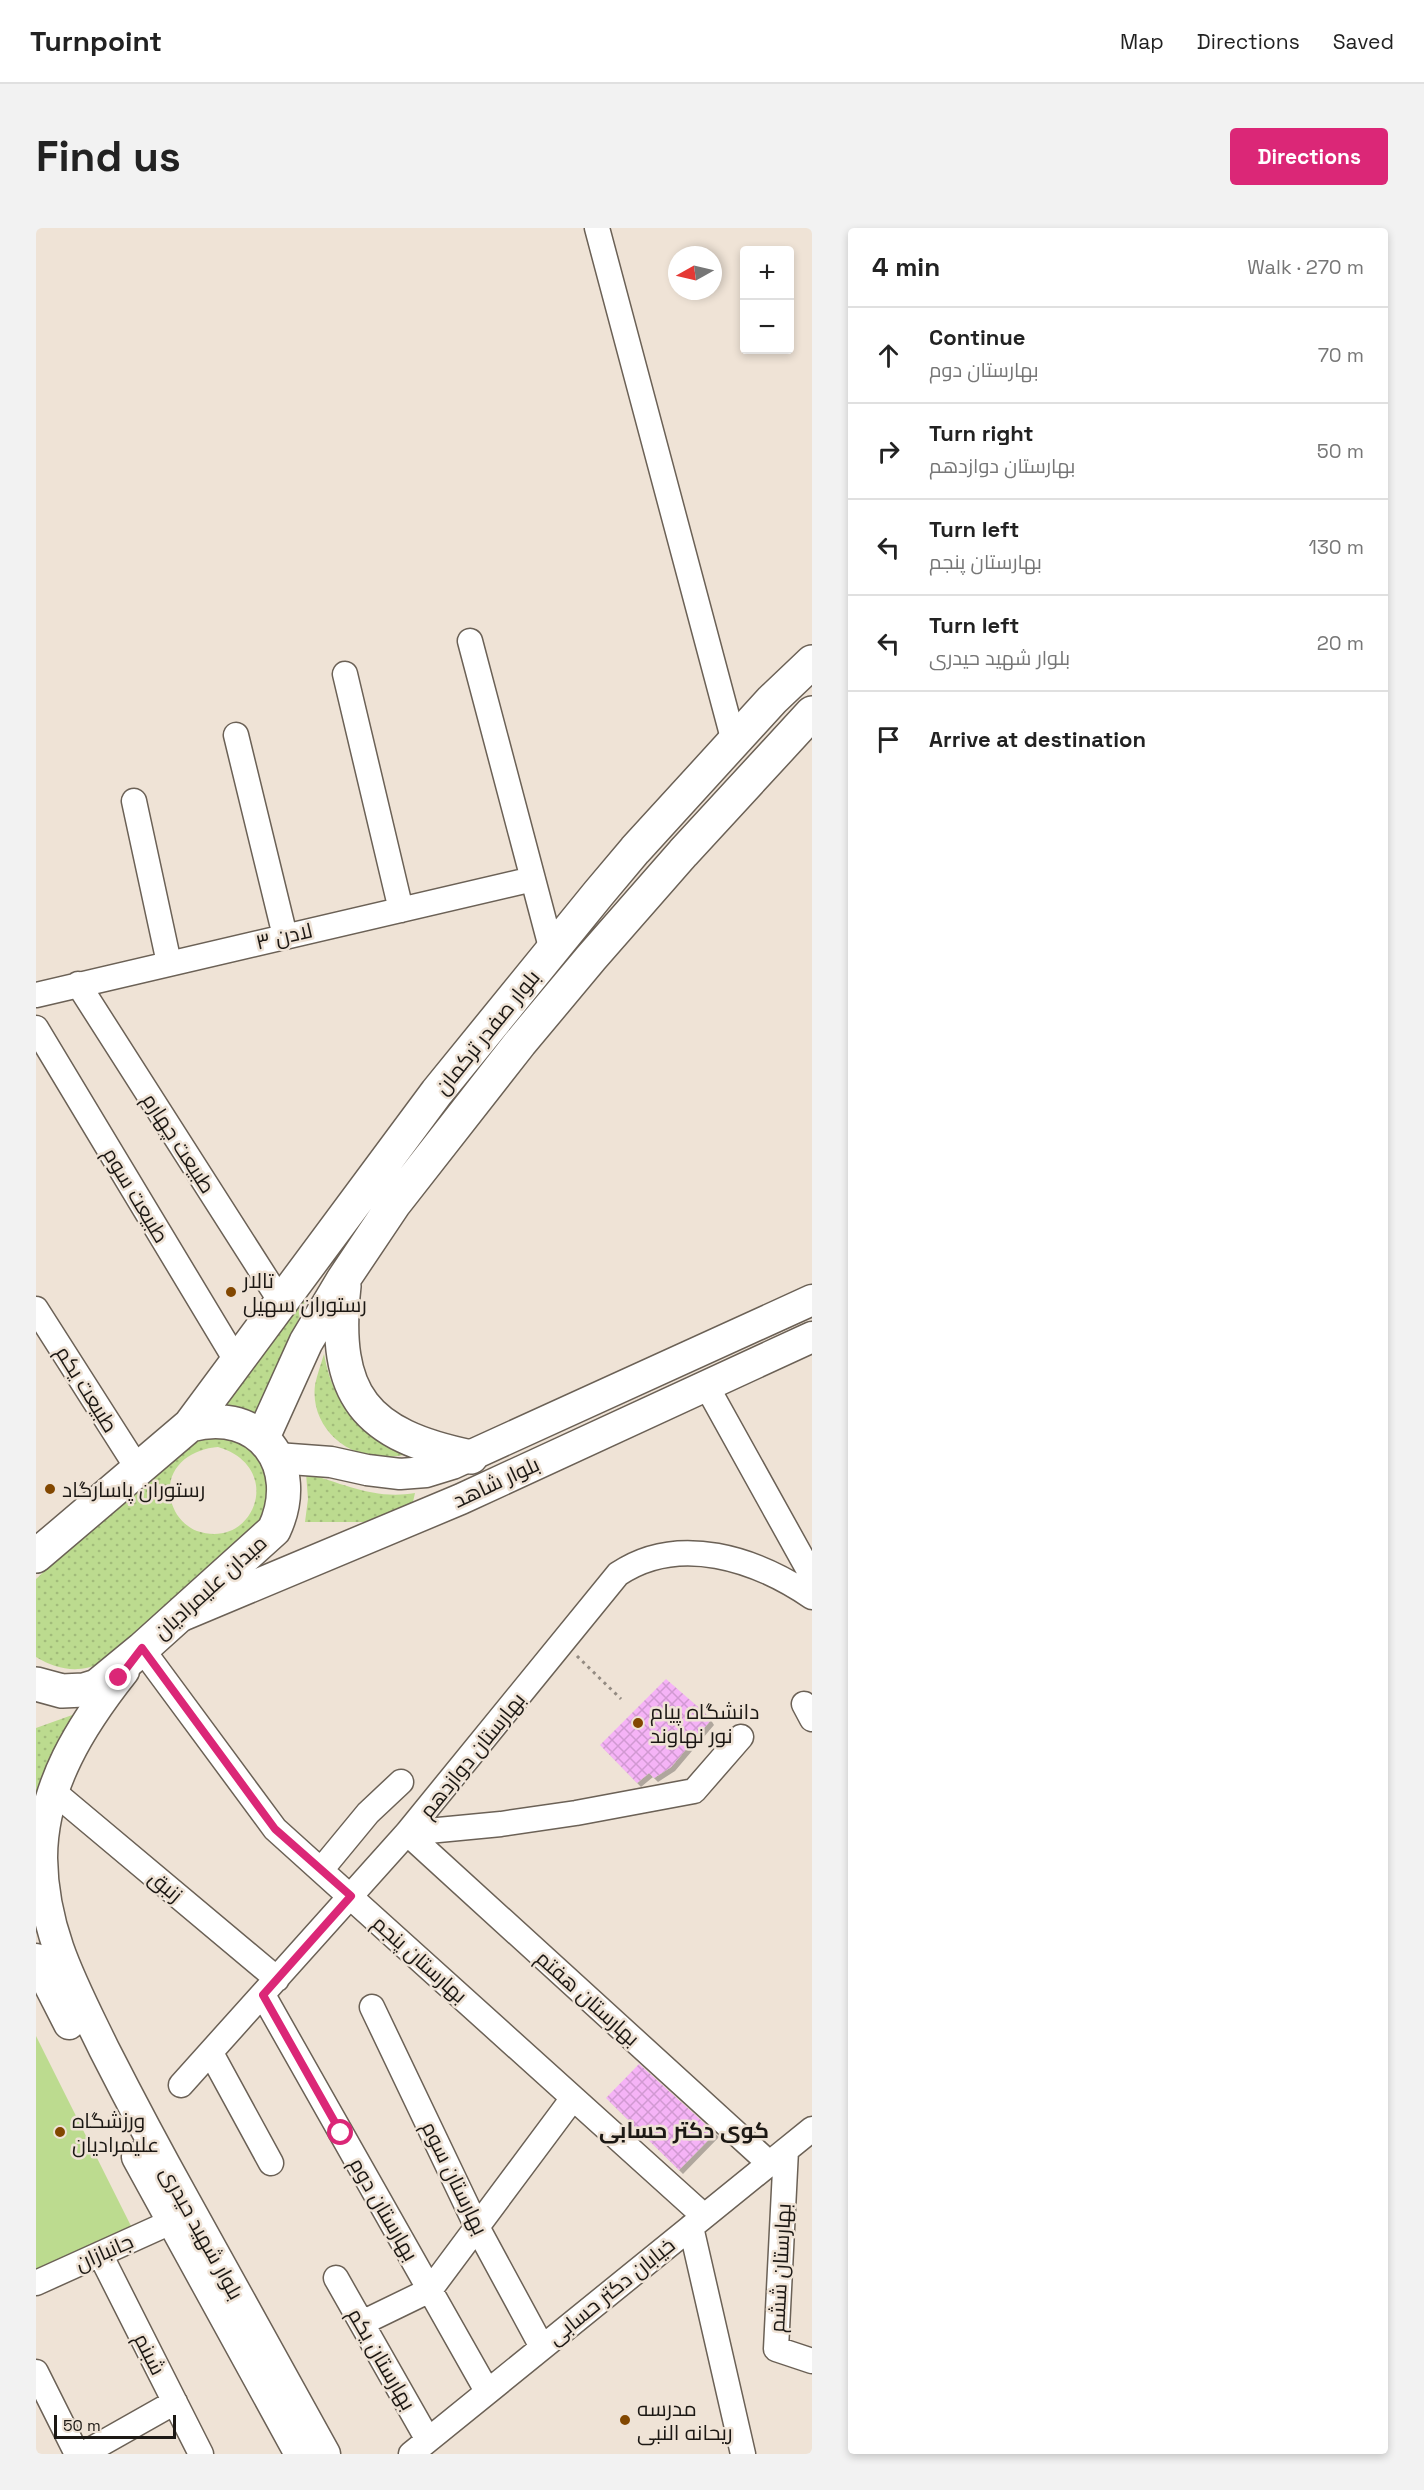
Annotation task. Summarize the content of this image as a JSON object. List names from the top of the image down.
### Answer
{
  "streets": {
    "highway": ["بلوار صفدر ترکمان", "میدان علیمرادیان"],
    "main road": ["بلوار شاهد", "بلوار شهید حیدری"],
    "street": [
      "لادن ۳",
      "طبیعت چهارم",
      "طبیعت سوم",
      "طبیعت یکم",
      "بهارستان دوازدهم",
      "زنبق",
      "بهارستان پنجم",
      "بهارستان هفتم",
      "بهارستان سوم",
      "بهارستان دوم",
      "جانبازان",
      "بهارستان ششم",
      "خیابان دکتر حسابی",
      "شبنم",
      "بهارستان یکم"
    ]
  },
  "crossings": [
    ["لادن ۳", "طبیعت چهارم"],
    ["بلوار صفدر ترکمان", "طبیعت چهارم"],
    ["بلوار صفدر ترکمان", "طبیعت سوم"],
    ["بلوار صفدر ترکمان", "بلوار شاهد"],
    ["بلوار صفدر ترکمان", "میدان علیمرادیان"],
    ["بلوار شاهد", "میدان علیمرادیان"],
    ["میدان علیمرادیان", "بهارستان پنجم"],
    ["میدان علیمرادیان", "بلوار شهید حیدری"],
    ["بهارستان دوازدهم", "زنبق"],
    ["بهارستان دوازدهم", "بهارستان پنجم"],
    ["بهارستان دوازدهم", "بهارستان هفتم"],
    ["بهارستان دوازدهم", "بهارستان دوم"],
    ["زنبق", "بهارستان دوم"],
    ["زنبق", "بلوار شهید حیدری"],
    ["بهارستان پنجم", "بلوار شهید حیدری"],
    ["بهارستان پنجم", "خیابان دکتر حسابی"],
    ["بهارستان هفتم", "بهارستان ششم"],
    ["بهارستان هفتم", "خیابان دکتر حسابی"],
    ["بهارستان سوم", "خیابان دکتر حسابی"],
    ["بهارستان دوم", "خیابان دکتر حسابی"],
    ["بلوار شهید حیدری", "جانبازان"],
    ["جانبازان", "شبنم"],
    ["بهارستان ششم", "خیابان دکتر حسابی"],
    ["خیابان دکتر حسابی", "بهارستان یکم"]
  ],
  "districts": ["کوی دکتر حسابی"],
  "places": [
    "تالار رستوران سهیل",
    "رستوران پاسارگاد",
    "دانشگاه پیام نور نهاوند",
    "ورزشگاه علیمرادیان",
    "مدرسه ریحانه النبی"
  ],
  "scale_bar": "50 m",
  "north": "left",
  "page": {
    "header": "Turnpoint",
    "nav": ["Map", "Directions", "Saved"],
    "buttons": "Directions",
    "title": "Find us",
    "heading": ["4 min", "Walk · 270 m"],
    "map_buttons": ["+", "−"],
    "list": [
      ["Continue", "بهارستان دوم", "70 m"],
      ["Turn right", "بهارستان دوازدهم", "50 m"],
      ["Turn left", "بهارستان پنجم", "130 m"],
      ["Turn left", "بلوار شهید حیدری", "20 m"],
      "Arrive at destination"
    ],
    "scale": "50 m"
  }
}
